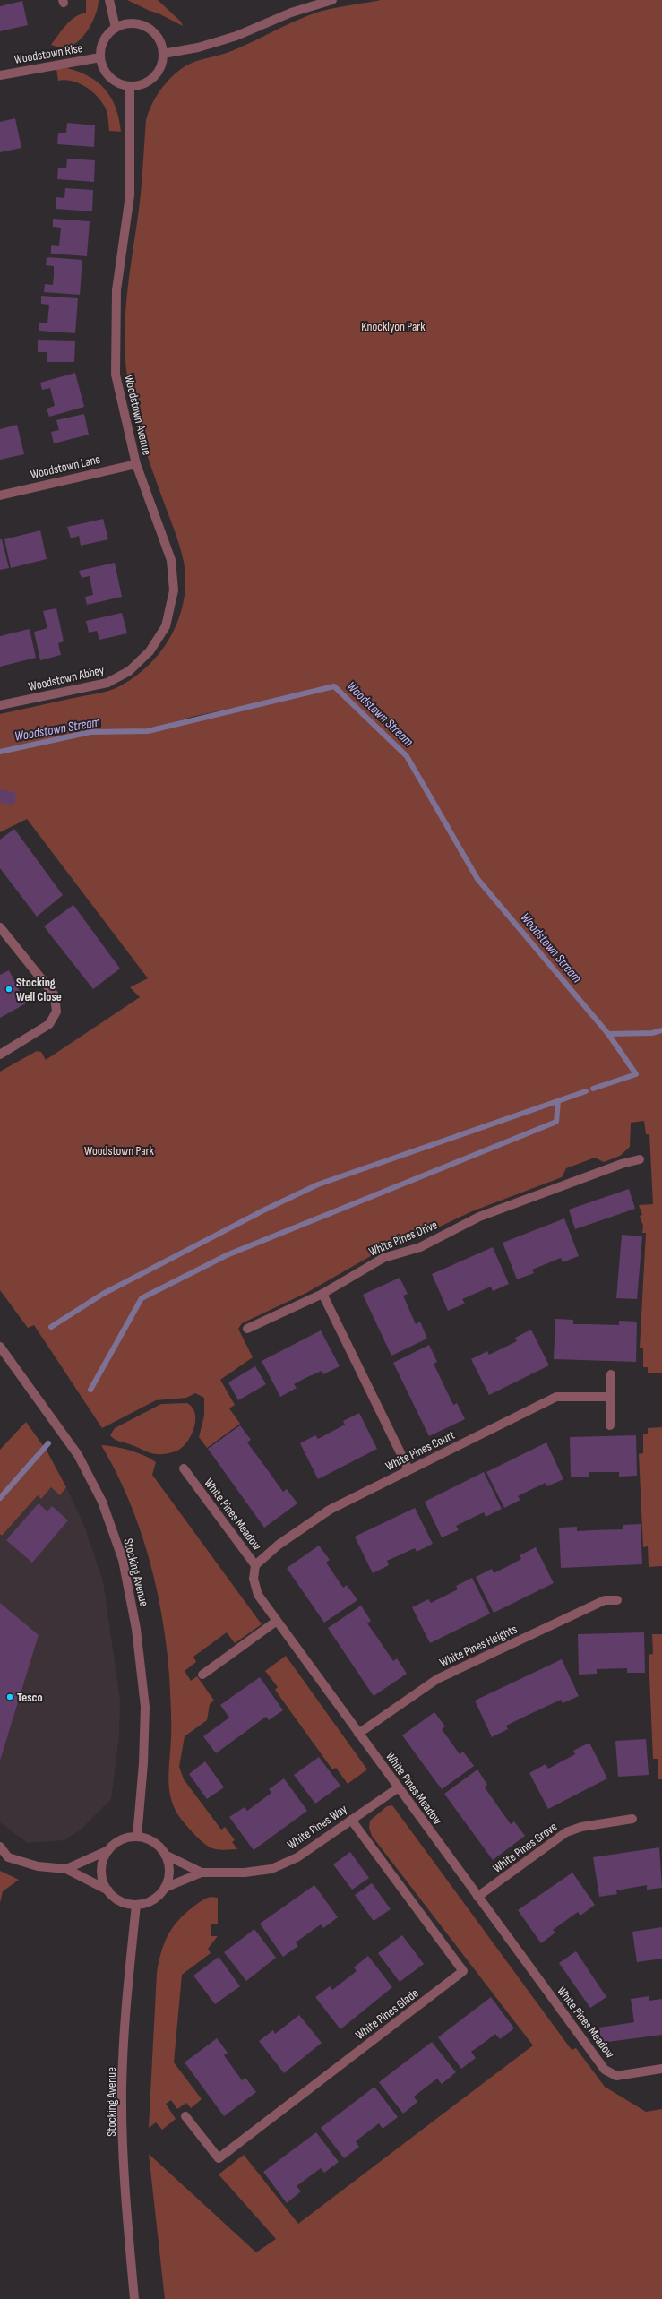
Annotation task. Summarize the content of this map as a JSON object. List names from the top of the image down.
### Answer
{
  "streets": {
    "street": [
      "Woodstown Rise",
      "Woodstown Avenue",
      "Woodstown Lane",
      "Woodstown Abbey",
      "White Pines Drive",
      "White Pines Court",
      "White Pines Meadow",
      "Stocking Avenue",
      "White Pines Heights",
      "White Pines Way",
      "White Pines Grove",
      "White Pines Glade"
    ]
  },
  "crossings": [
    ["Woodstown Rise", "Woodstown Avenue"],
    ["Woodstown Avenue", "Woodstown Lane"],
    ["Woodstown Avenue", "Woodstown Abbey"],
    ["White Pines Court", "White Pines Meadow"],
    ["White Pines Meadow", "White Pines Heights"],
    ["White Pines Meadow", "White Pines Way"],
    ["White Pines Meadow", "White Pines Grove"],
    ["White Pines Way", "White Pines Glade"]
  ],
  "water": ["Woodstown Stream"],
  "parks": ["Knocklyon Park", "Woodstown Park"],
  "places": ["Stocking Well Close", "Tesco"]
}
